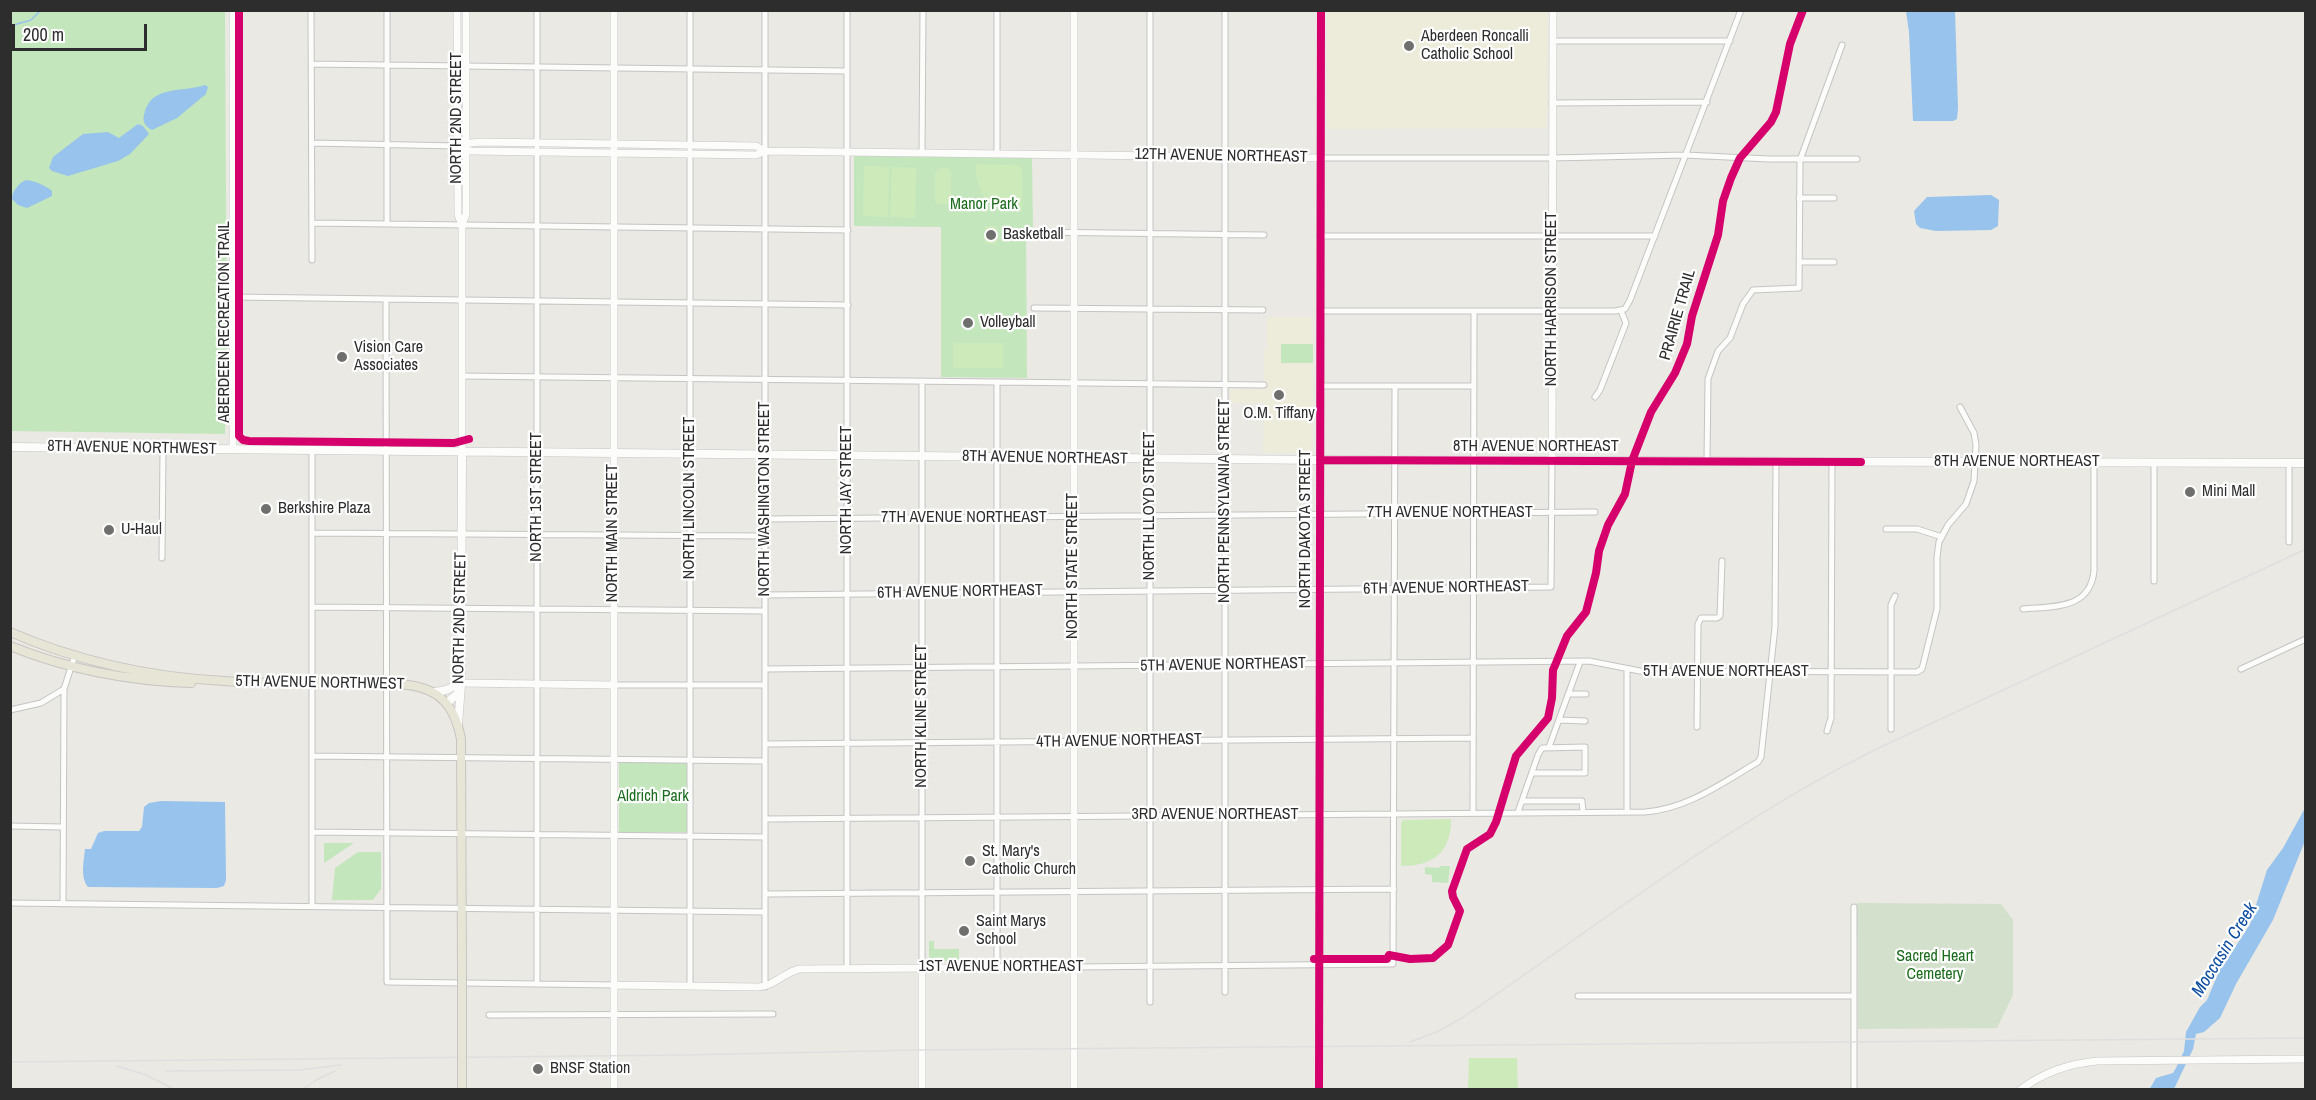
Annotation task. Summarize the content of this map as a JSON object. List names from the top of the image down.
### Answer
{
  "streets": {
    "main road": [
      "NORTH 2ND STREET",
      "8TH AVENUE NORTHEAST",
      "8TH AVENUE NORTHWEST",
      "5TH AVENUE NORTHWEST"
    ],
    "street": [
      "12TH AVENUE NORTHEAST",
      "NORTH HARRISON STREET",
      "NORTH JAY STREET",
      "NORTH 1ST STREET",
      "NORTH LINCOLN STREET",
      "NORTH WASHINGTON STREET",
      "NORTH PENNSYLVANIA STREET",
      "NORTH LLOYD STREET",
      "7TH AVENUE NORTHEAST",
      "NORTH DAKOTA STREET",
      "NORTH MAIN STREET",
      "NORTH STATE STREET",
      "6TH AVENUE NORTHEAST",
      "5TH AVENUE NORTHEAST",
      "NORTH KLINE STREET",
      "4TH AVENUE NORTHEAST",
      "3RD AVENUE NORTHEAST",
      "1ST AVENUE NORTHEAST"
    ],
    "cycle path": ["PRAIRIE TRAIL", "ABERDEEN RECREATION TRAIL"]
  },
  "crossings": [
    ["NORTH 2ND STREET", "12TH AVENUE NORTHEAST"],
    ["NORTH 2ND STREET", "8TH AVENUE NORTHWEST"],
    ["NORTH 2ND STREET", "5TH AVENUE NORTHWEST"],
    ["12TH AVENUE NORTHEAST", "NORTH HARRISON STREET"],
    ["12TH AVENUE NORTHEAST", "NORTH JAY STREET"],
    ["12TH AVENUE NORTHEAST", "NORTH 1ST STREET"],
    ["12TH AVENUE NORTHEAST", "NORTH LINCOLN STREET"],
    ["12TH AVENUE NORTHEAST", "NORTH WASHINGTON STREET"],
    ["12TH AVENUE NORTHEAST", "NORTH PENNSYLVANIA STREET"],
    ["12TH AVENUE NORTHEAST", "NORTH LLOYD STREET"],
    ["12TH AVENUE NORTHEAST", "NORTH DAKOTA STREET"],
    ["12TH AVENUE NORTHEAST", "NORTH MAIN STREET"],
    ["12TH AVENUE NORTHEAST", "NORTH STATE STREET"],
    ["NORTH HARRISON STREET", "8TH AVENUE NORTHEAST"],
    ["NORTH HARRISON STREET", "7TH AVENUE NORTHEAST"],
    ["NORTH HARRISON STREET", "6TH AVENUE NORTHEAST"],
    ["8TH AVENUE NORTHEAST", "8TH AVENUE NORTHWEST"],
    ["8TH AVENUE NORTHEAST", "NORTH JAY STREET"],
    ["8TH AVENUE NORTHEAST", "NORTH LINCOLN STREET"],
    ["8TH AVENUE NORTHEAST", "NORTH WASHINGTON STREET"],
    ["8TH AVENUE NORTHEAST", "NORTH PENNSYLVANIA STREET"],
    ["8TH AVENUE NORTHEAST", "NORTH LLOYD STREET"],
    ["8TH AVENUE NORTHEAST", "NORTH DAKOTA STREET"],
    ["8TH AVENUE NORTHEAST", "NORTH MAIN STREET"],
    ["8TH AVENUE NORTHEAST", "NORTH STATE STREET"],
    ["8TH AVENUE NORTHEAST", "NORTH KLINE STREET"],
    ["8TH AVENUE NORTHWEST", "NORTH 1ST STREET"],
    ["8TH AVENUE NORTHWEST", "NORTH MAIN STREET"],
    ["NORTH JAY STREET", "7TH AVENUE NORTHEAST"],
    ["NORTH JAY STREET", "6TH AVENUE NORTHEAST"],
    ["NORTH JAY STREET", "5TH AVENUE NORTHEAST"],
    ["NORTH JAY STREET", "4TH AVENUE NORTHEAST"],
    ["NORTH JAY STREET", "3RD AVENUE NORTHEAST"],
    ["NORTH JAY STREET", "1ST AVENUE NORTHEAST"],
    ["NORTH LINCOLN STREET", "1ST AVENUE NORTHEAST"],
    ["NORTH WASHINGTON STREET", "7TH AVENUE NORTHEAST"],
    ["NORTH WASHINGTON STREET", "6TH AVENUE NORTHEAST"],
    ["NORTH WASHINGTON STREET", "5TH AVENUE NORTHEAST"],
    ["NORTH WASHINGTON STREET", "4TH AVENUE NORTHEAST"],
    ["NORTH WASHINGTON STREET", "3RD AVENUE NORTHEAST"],
    ["NORTH WASHINGTON STREET", "1ST AVENUE NORTHEAST"],
    ["NORTH PENNSYLVANIA STREET", "7TH AVENUE NORTHEAST"],
    ["NORTH PENNSYLVANIA STREET", "6TH AVENUE NORTHEAST"],
    ["NORTH PENNSYLVANIA STREET", "5TH AVENUE NORTHEAST"],
    ["NORTH PENNSYLVANIA STREET", "4TH AVENUE NORTHEAST"],
    ["NORTH PENNSYLVANIA STREET", "3RD AVENUE NORTHEAST"],
    ["NORTH PENNSYLVANIA STREET", "1ST AVENUE NORTHEAST"],
    ["NORTH LLOYD STREET", "7TH AVENUE NORTHEAST"],
    ["NORTH LLOYD STREET", "6TH AVENUE NORTHEAST"],
    ["NORTH LLOYD STREET", "5TH AVENUE NORTHEAST"],
    ["NORTH LLOYD STREET", "4TH AVENUE NORTHEAST"],
    ["NORTH LLOYD STREET", "3RD AVENUE NORTHEAST"],
    ["NORTH LLOYD STREET", "1ST AVENUE NORTHEAST"],
    ["7TH AVENUE NORTHEAST", "NORTH DAKOTA STREET"],
    ["7TH AVENUE NORTHEAST", "NORTH STATE STREET"],
    ["7TH AVENUE NORTHEAST", "NORTH KLINE STREET"],
    ["NORTH DAKOTA STREET", "6TH AVENUE NORTHEAST"],
    ["NORTH DAKOTA STREET", "5TH AVENUE NORTHEAST"],
    ["NORTH DAKOTA STREET", "4TH AVENUE NORTHEAST"],
    ["NORTH DAKOTA STREET", "3RD AVENUE NORTHEAST"],
    ["NORTH DAKOTA STREET", "1ST AVENUE NORTHEAST"],
    ["NORTH MAIN STREET", "1ST AVENUE NORTHEAST"],
    ["NORTH STATE STREET", "6TH AVENUE NORTHEAST"],
    ["NORTH STATE STREET", "5TH AVENUE NORTHEAST"],
    ["NORTH STATE STREET", "4TH AVENUE NORTHEAST"],
    ["NORTH STATE STREET", "3RD AVENUE NORTHEAST"],
    ["NORTH STATE STREET", "1ST AVENUE NORTHEAST"],
    ["6TH AVENUE NORTHEAST", "NORTH KLINE STREET"],
    ["5TH AVENUE NORTHEAST", "NORTH KLINE STREET"],
    ["5TH AVENUE NORTHEAST", "3RD AVENUE NORTHEAST"],
    ["NORTH KLINE STREET", "4TH AVENUE NORTHEAST"],
    ["NORTH KLINE STREET", "3RD AVENUE NORTHEAST"],
    ["NORTH KLINE STREET", "1ST AVENUE NORTHEAST"]
  ],
  "water": ["Moccasin Creek"],
  "parks": ["Manor Park", "Aldrich Park", "Sacred Heart Cemetery"],
  "places": [
    "Aberdeen Roncalli Catholic School",
    "Basketball",
    "Volleyball",
    "Vision Care Associates",
    "O.M. Tiffany",
    "Mini Mall",
    "Berkshire Plaza",
    "U-Haul",
    "St. Mary's Catholic Church",
    "Saint Marys School",
    "BNSF Station"
  ],
  "scale_bar": "200 m"
}
